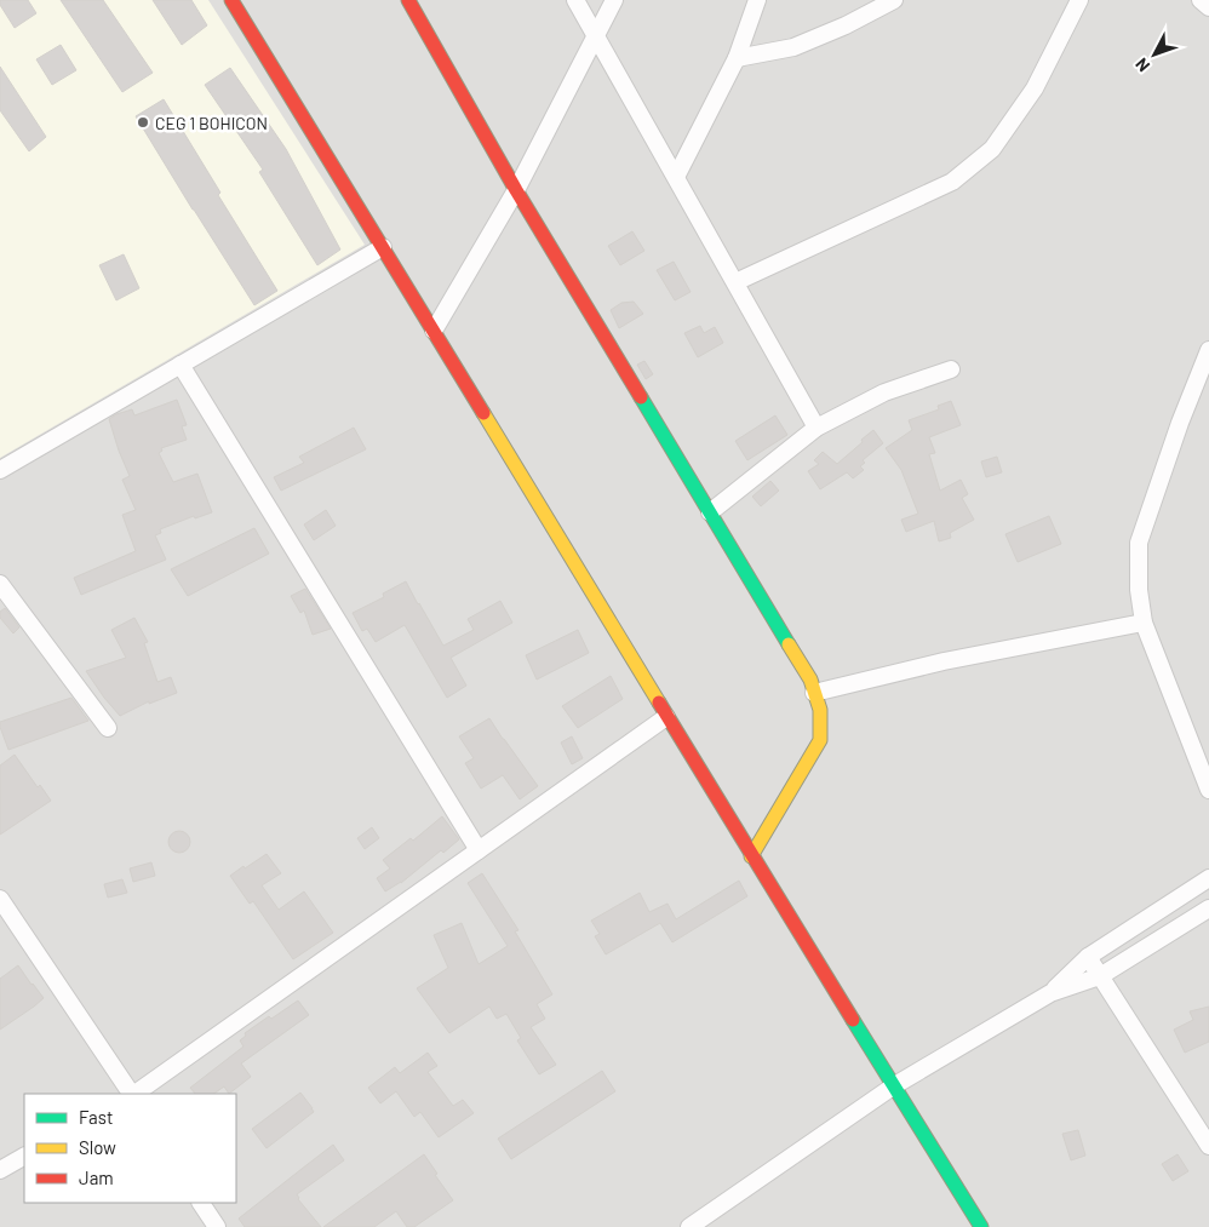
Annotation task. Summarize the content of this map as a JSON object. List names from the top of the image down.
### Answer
{
  "places": ["CEG 1 BOHICON"],
  "legend": ["Fast", "Slow", "Jam"],
  "north": "bottom left"
}
